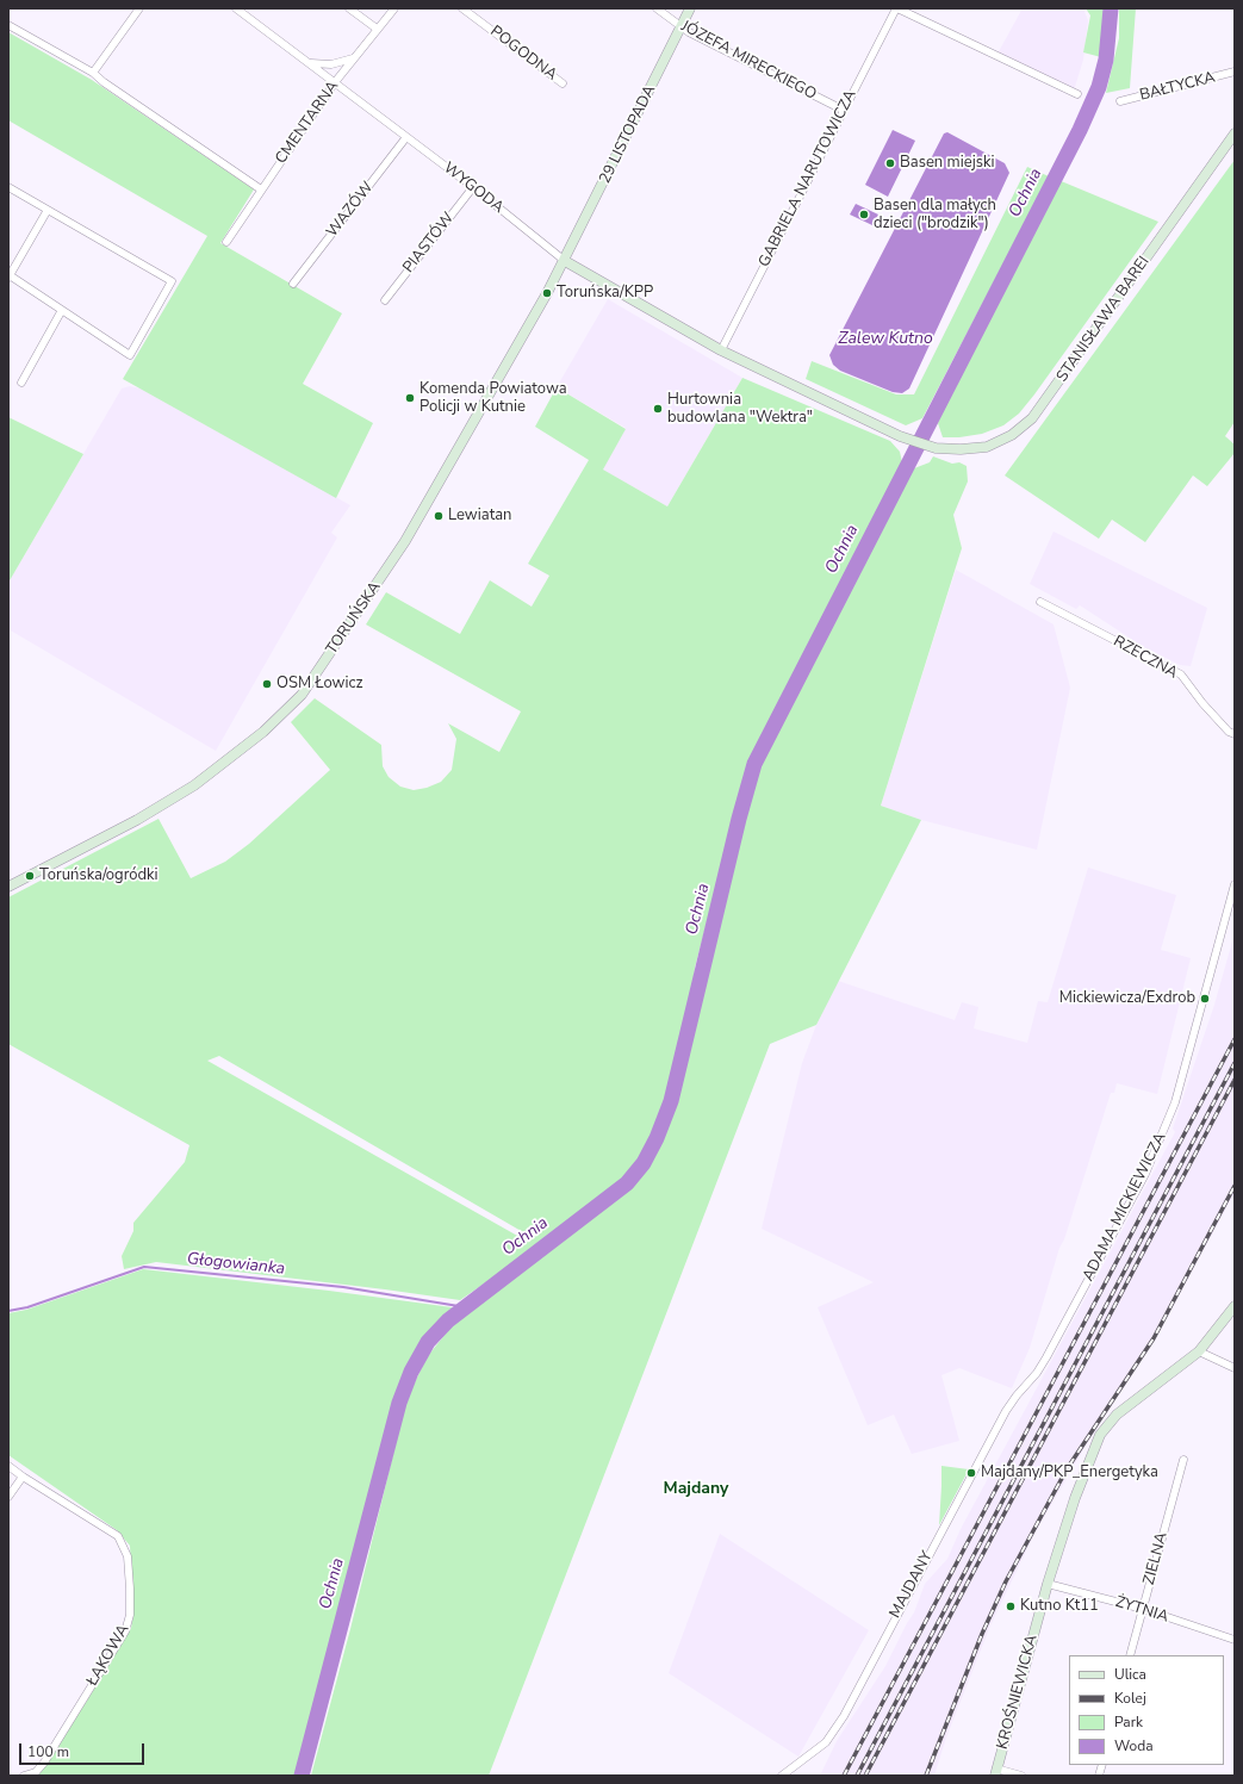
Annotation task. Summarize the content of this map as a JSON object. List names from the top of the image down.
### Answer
{
  "streets": {
    "street": [
      "POGODNA",
      "JÓZEFA MIRECKIEGO",
      "BAŁTYCKA",
      "CMENTARNA",
      "29 LISTOPADA",
      "GABRIELA NARUTOWICZA",
      "WYGODA",
      "WAZÓW",
      "PIASTÓW",
      "STANISŁAWA BAREI",
      "TORUŃSKA",
      "RZECZNA",
      "ADAMA MICKIEWICZA",
      "ZIELNA",
      "MAJDANY",
      "ŻYTNIA",
      "ŁĄKOWA",
      "KROŚNIEWICKA"
    ]
  },
  "crossings": [
    ["JÓZEFA MIRECKIEGO", "29 LISTOPADA"],
    ["JÓZEFA MIRECKIEGO", "GABRIELA NARUTOWICZA"],
    ["CMENTARNA", "WYGODA"],
    ["29 LISTOPADA", "WYGODA"],
    ["29 LISTOPADA", "TORUŃSKA"],
    ["GABRIELA NARUTOWICZA", "WYGODA"],
    ["GABRIELA NARUTOWICZA", "STANISŁAWA BAREI"],
    ["WYGODA", "WAZÓW"],
    ["WYGODA", "PIASTÓW"],
    ["WYGODA", "STANISŁAWA BAREI"],
    ["WYGODA", "TORUŃSKA"],
    ["ADAMA MICKIEWICZA", "MAJDANY"],
    ["ZIELNA", "ŻYTNIA"],
    ["ŻYTNIA", "KROŚNIEWICKA"]
  ],
  "districts": ["Majdany"],
  "water": ["Ochnia", "Zalew Kutno", "Głogowianka"],
  "places": [
    "Basen miejski",
    "Basen dla małych dzieci (\"brodzik\")",
    "Toruńska/KPP",
    "Komenda Powiatowa Policji w Kutnie",
    "Hurtownia budowlana \"Wektra\"",
    "Lewiatan",
    "OSM Łowicz",
    "Toruńska/ogródki",
    "Mickiewicza/Exdrob",
    "Majdany/PKP_Energetyka",
    "Kutno Kt11"
  ],
  "legend": [
    "Ulica",
    "Kolej",
    "Park",
    "Woda"
  ],
  "scale_bar": "100 m"
}
